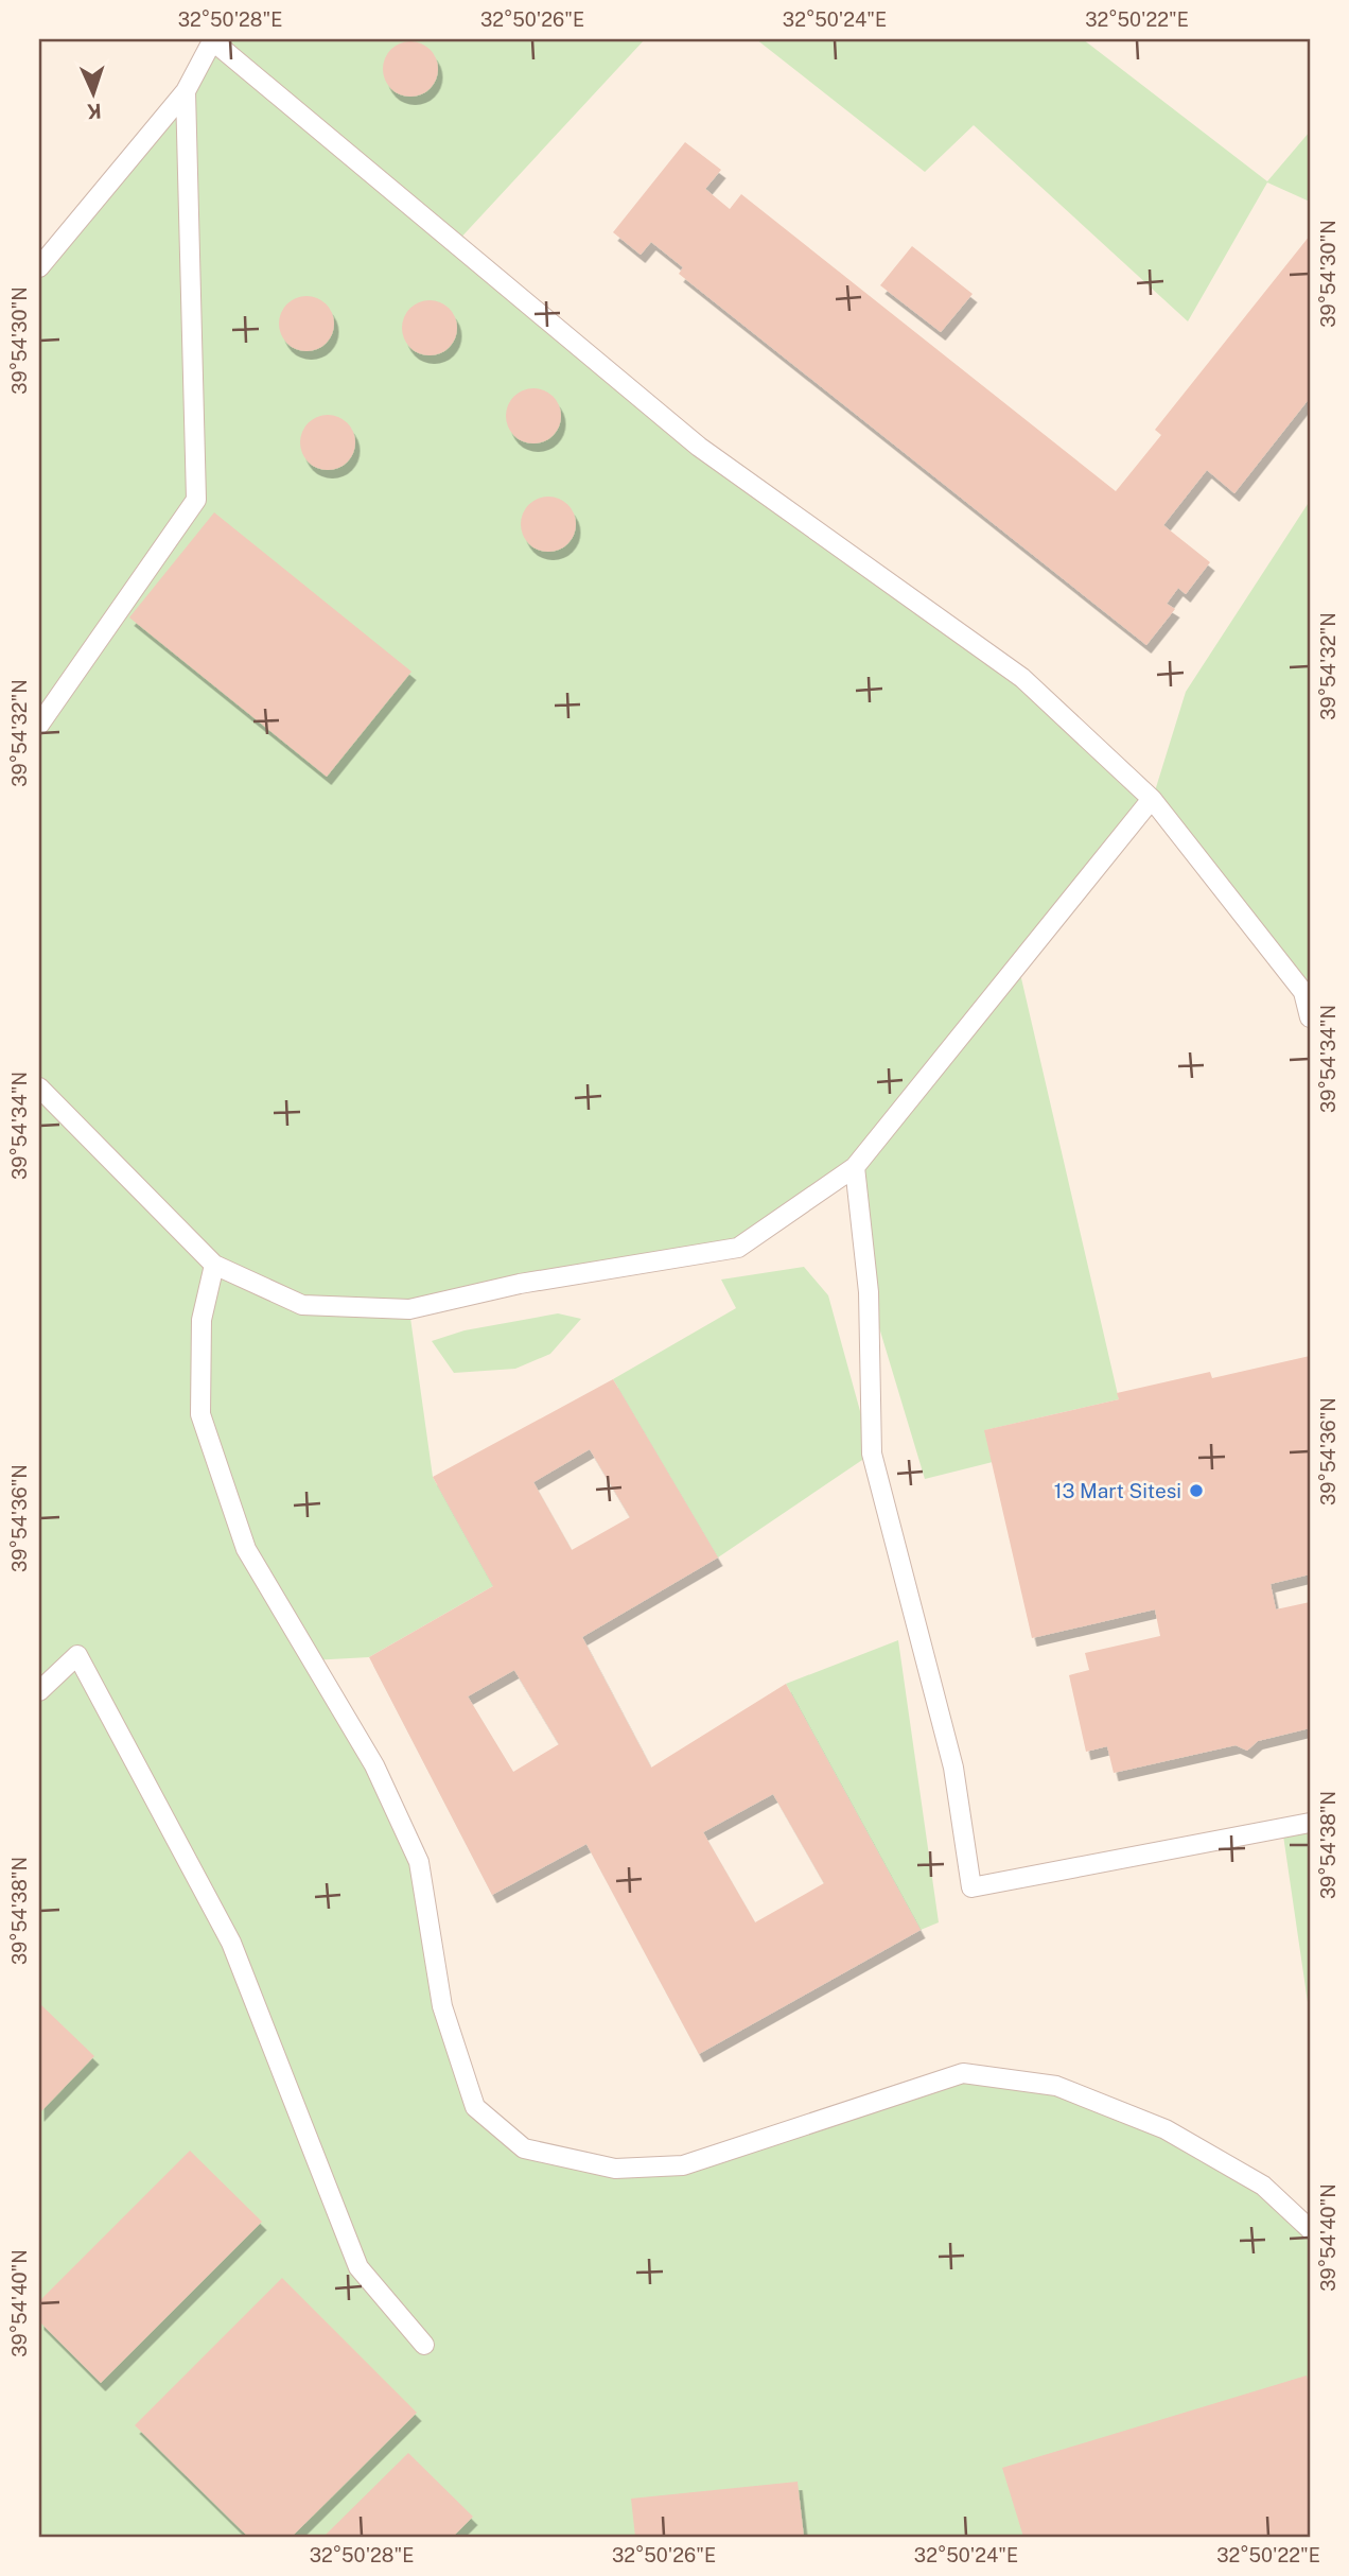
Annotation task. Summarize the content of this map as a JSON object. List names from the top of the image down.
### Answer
{
  "places": ["13 Mart Sitesi"],
  "north": "bottom",
  "coordinates": [
    "32°50'28\"E",
    "32°50'26\"E",
    "32°50'24\"E",
    "32°50'22\"E",
    "39°54'30\"N",
    "39°54'32\"N",
    "39°54'34\"N",
    "39°54'36\"N",
    "39°54'38\"N",
    "39°54'40\"N"
  ]
}
